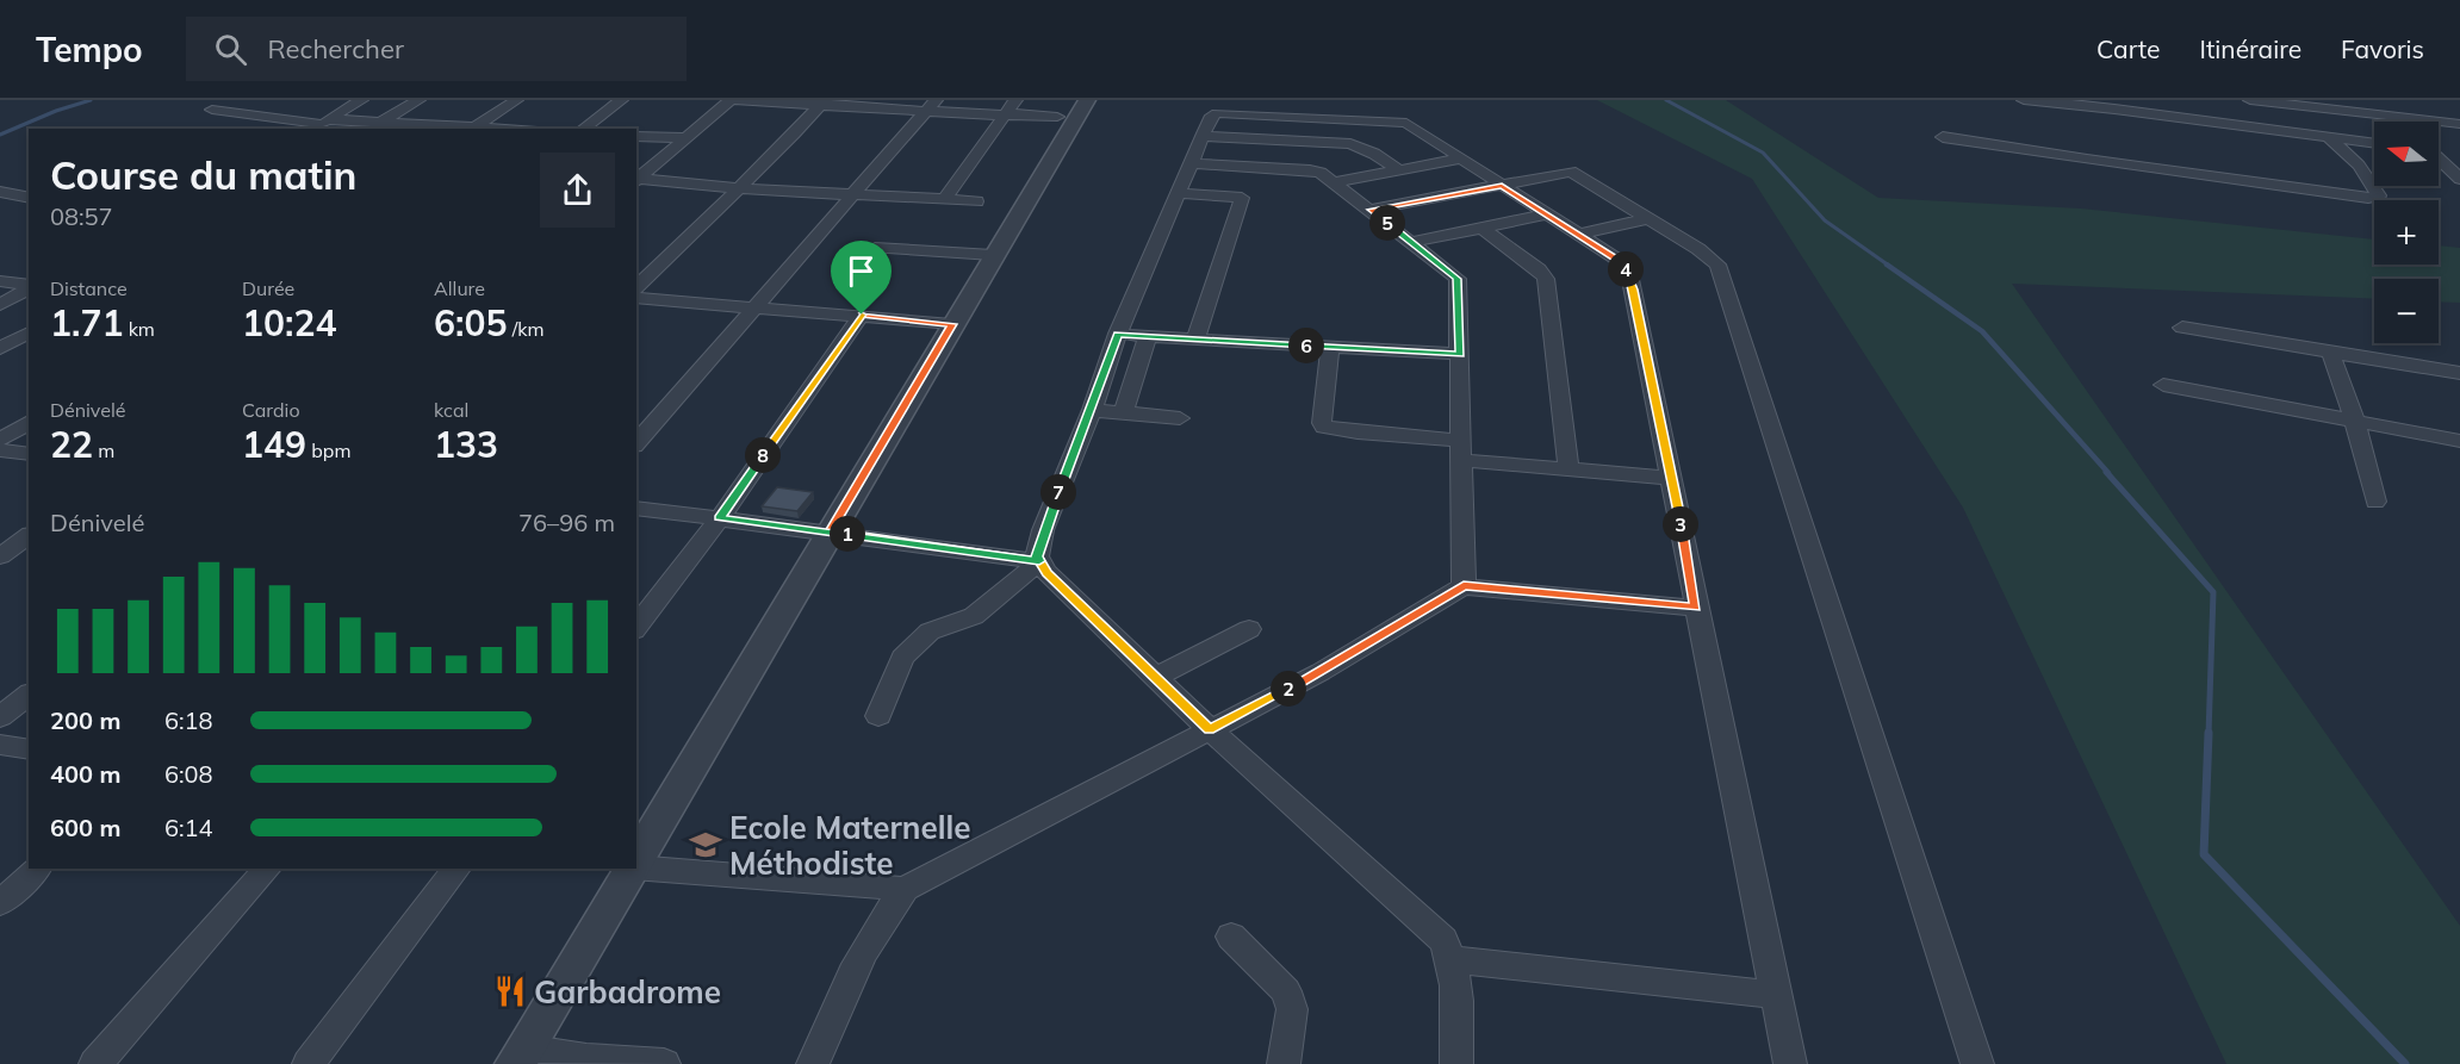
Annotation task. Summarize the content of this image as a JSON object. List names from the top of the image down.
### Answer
{
  "places": {
    "school or university": ["Ecole Maternelle Méthodiste"],
    "restaurant": ["Garbadrome"]
  },
  "north": "left",
  "page": {
    "header": "Tempo",
    "search": "Rechercher",
    "nav": ["Carte", "Itinéraire", "Favoris"],
    "map_buttons": ["+", "−"],
    "heading": ["Course du matin", "08:57"],
    "pins": [
      "5",
      "4",
      "6",
      "8",
      "7",
      "3",
      "1",
      "2"
    ],
    "stats": [
      ["Distance", "1.71 km"],
      ["Durée", "10:24"],
      ["Allure", "6:05 /km"],
      ["Dénivelé", "22 m"],
      ["Cardio", "149 bpm"],
      ["kcal", "133"]
    ],
    "chart": ["Dénivelé", "76–96 m"],
    "list": [
      {
        "name": "200 m",
        "note": "6:18"
      },
      {
        "name": "400 m",
        "note": "6:08"
      },
      {
        "name": "600 m",
        "note": "6:14"
      }
    ]
  }
}
